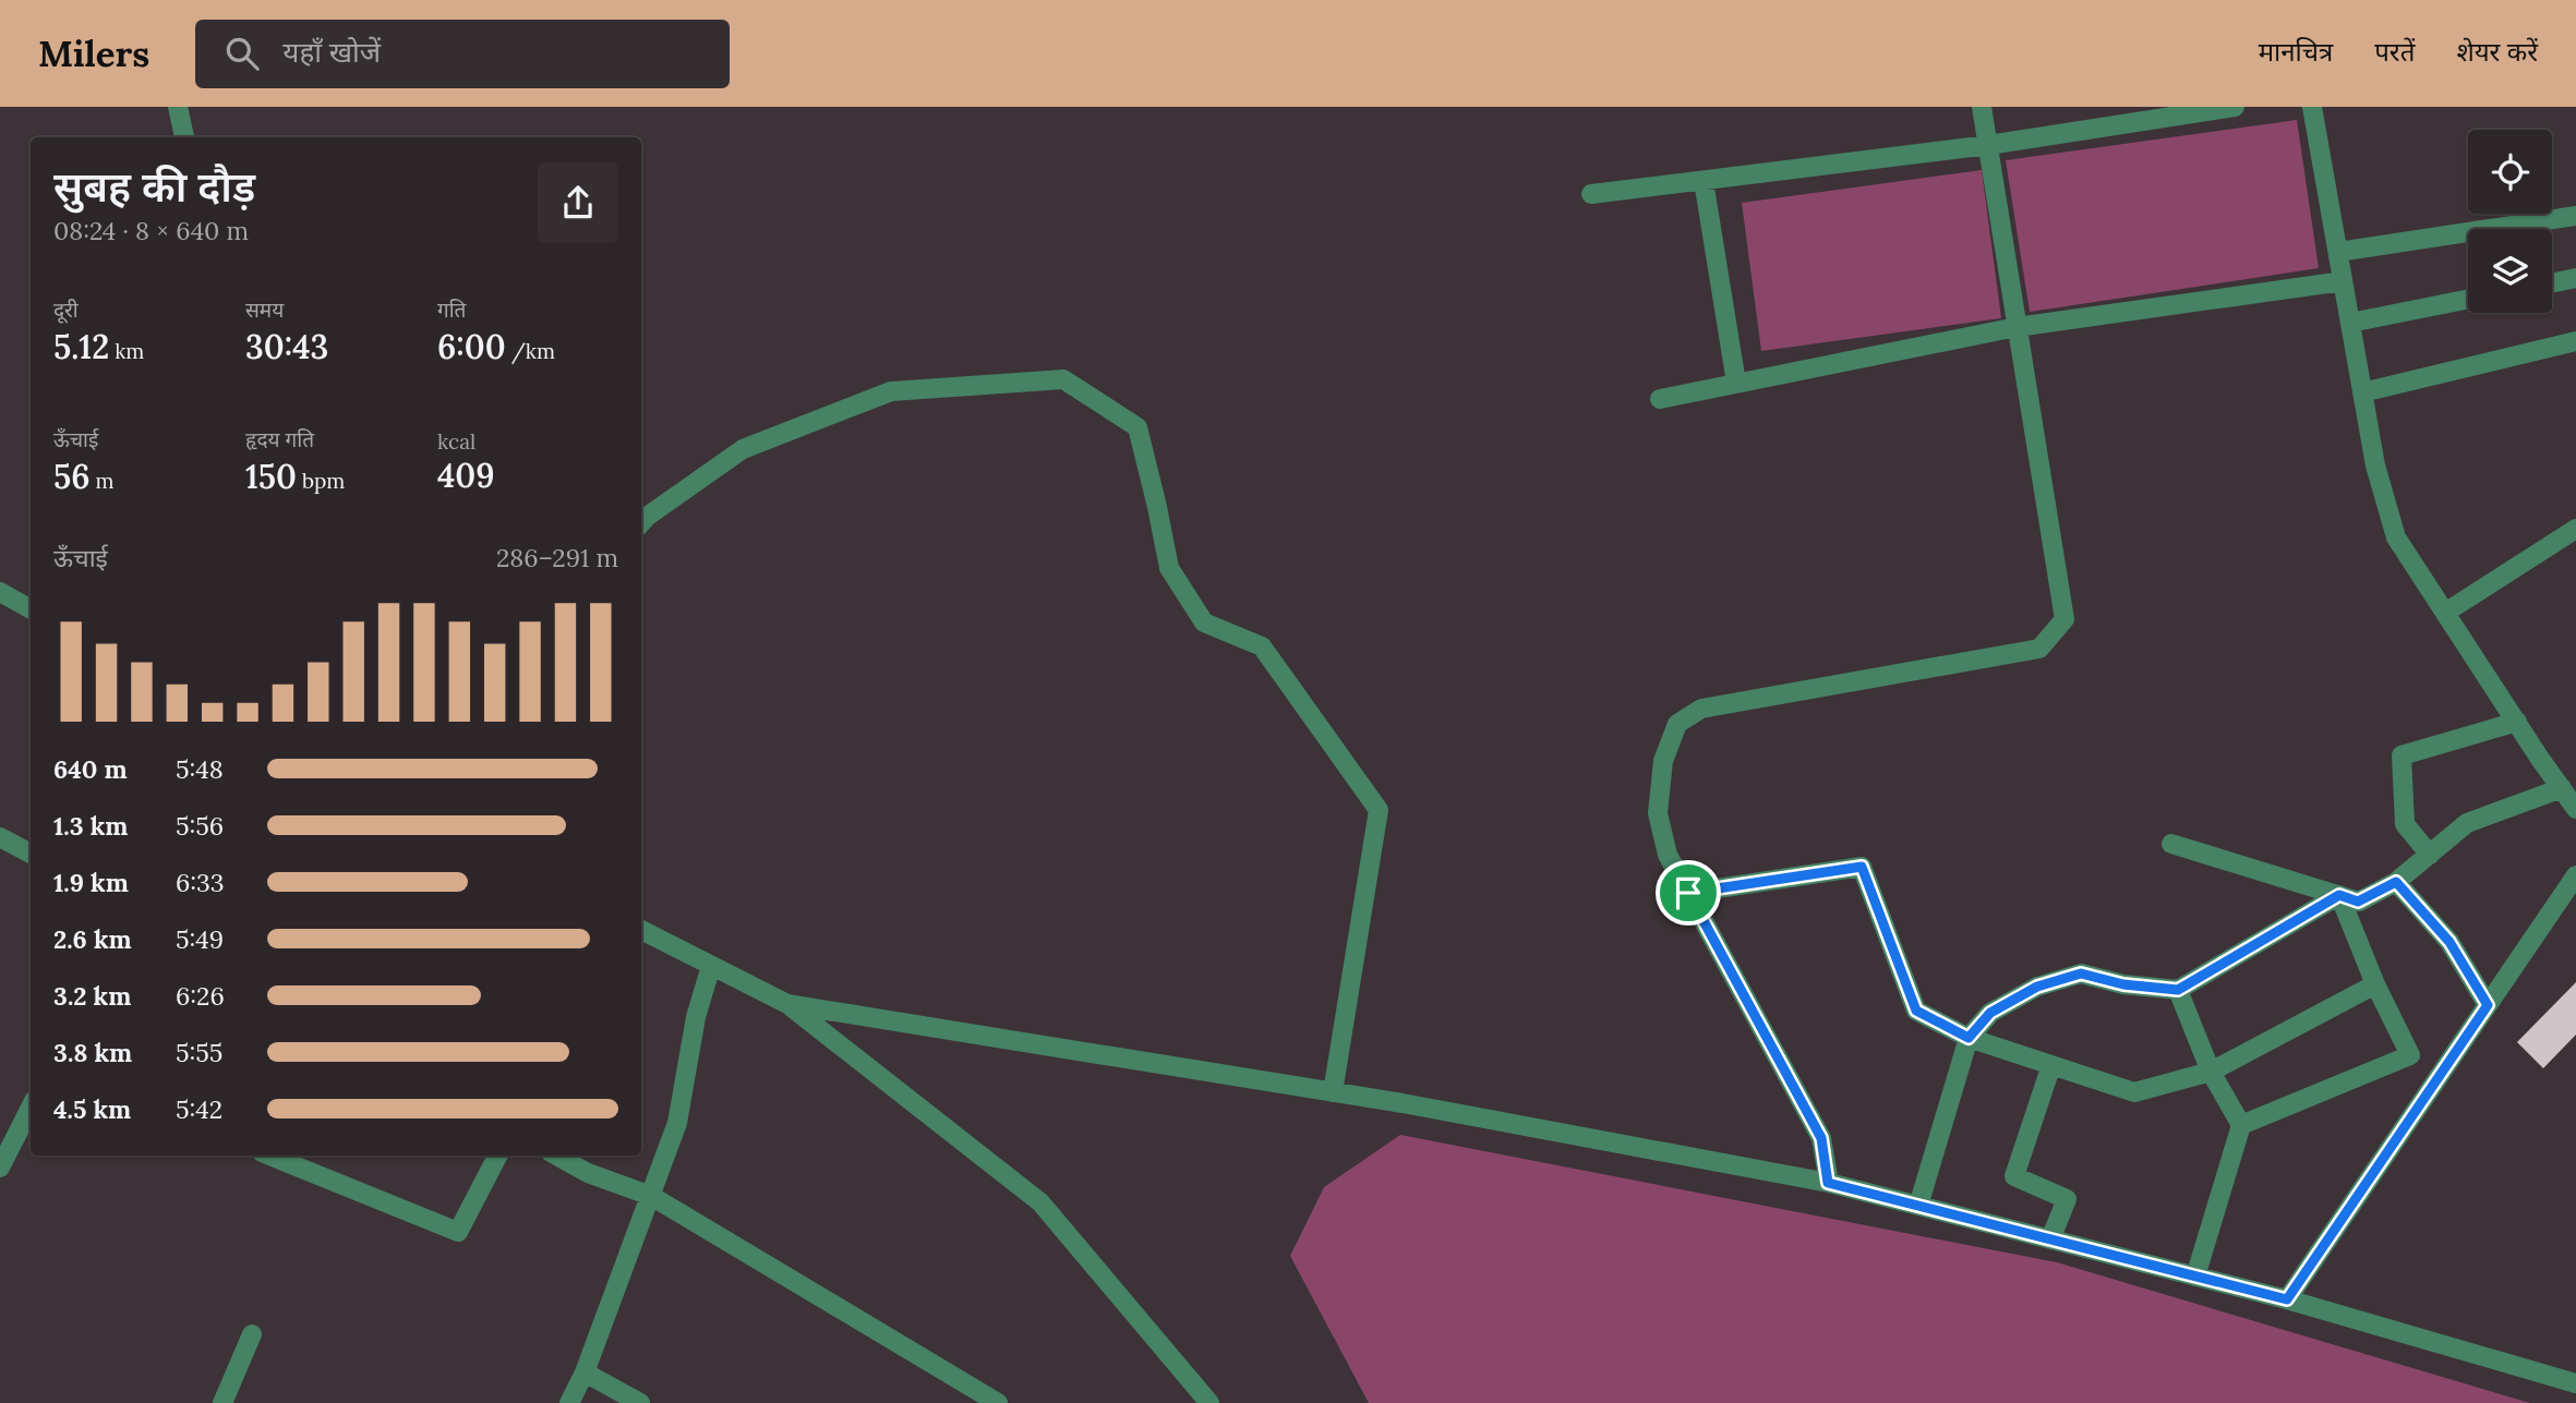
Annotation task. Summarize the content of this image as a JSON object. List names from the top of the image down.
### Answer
{
  "page": {
    "header": "Milers",
    "search": "यहाँ खोजें",
    "nav": ["मानचित्र", "परतें", "शेयर करें"],
    "heading": ["सुबह की दौड़", "08:24 · 8 × 640 m"],
    "stats": [
      ["दूरी", "5.12 km"],
      ["समय", "30:43"],
      ["गति", "6:00 /km"],
      ["ऊँचाई", "56 m"],
      ["हृदय गति", "150 bpm"],
      ["kcal", "409"]
    ],
    "chart": ["ऊँचाई", "286–291 m"],
    "list": [
      {
        "name": "640 m",
        "note": "5:48"
      },
      {
        "name": "1.3 km",
        "note": "5:56"
      },
      {
        "name": "1.9 km",
        "note": "6:33"
      },
      {
        "name": "2.6 km",
        "note": "5:49"
      },
      {
        "name": "3.2 km",
        "note": "6:26"
      },
      {
        "name": "3.8 km",
        "note": "5:55"
      },
      {
        "name": "4.5 km",
        "note": "5:42"
      }
    ]
  }
}
